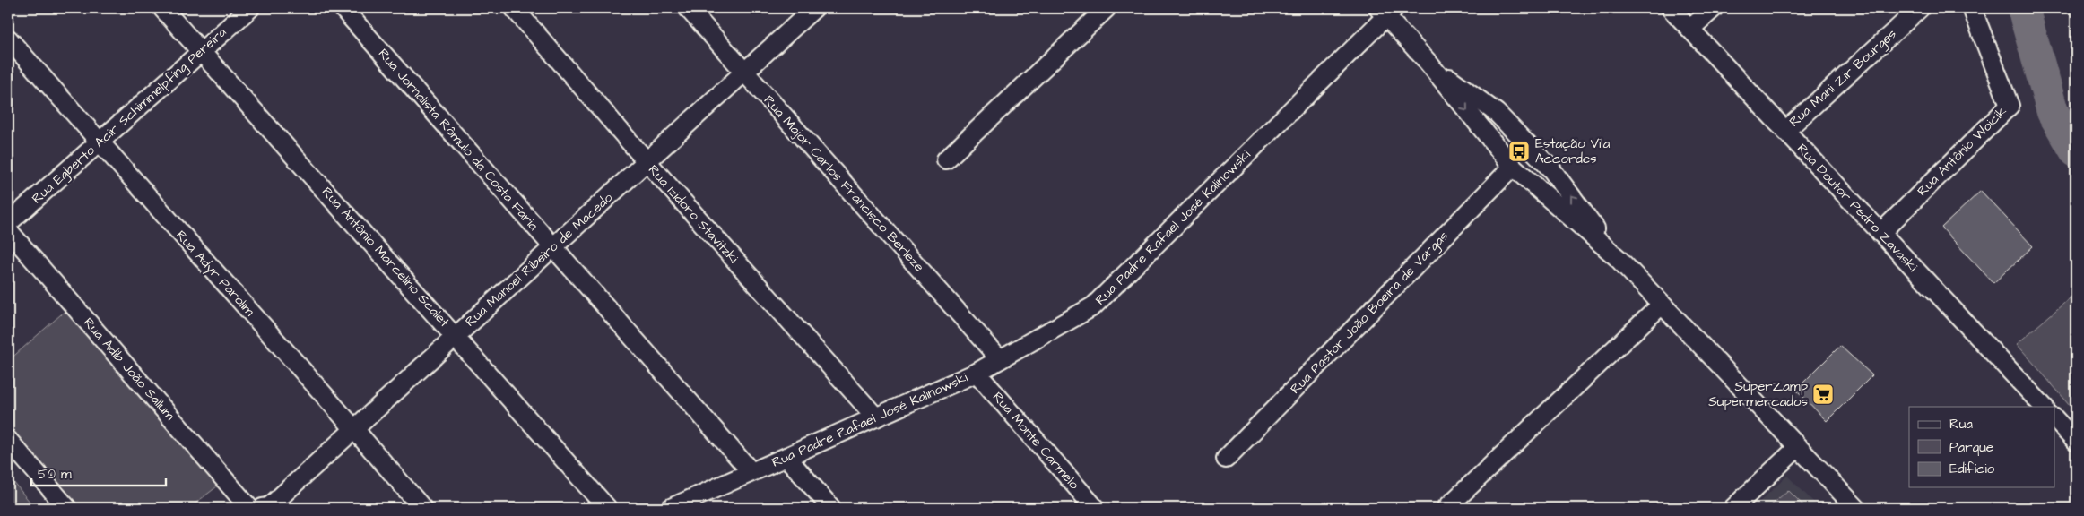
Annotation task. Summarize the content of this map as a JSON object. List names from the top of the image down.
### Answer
{
  "streets": {
    "street": [
      "Rua Mani Zir Bourges",
      "Rua Egberto Acir Schimmelpfing Pereira",
      "Rua Jornalista Rômulo da Costa Faria",
      "Rua Antônio Woicik",
      "Rua Major Carlos Francisco Berleze",
      "Rua Doutor Pedro Zavaski",
      "Rua Izidoro Stavitzki",
      "Rua Padre Rafael José Kalinowski",
      "Rua Antônio Marcelino Scalet",
      "Rua Manoel Ribeiro de Macedo",
      "Rua Adyr Parolim",
      "Rua Pastor João Boeira de Vargas",
      "Rua Adib João Sallum",
      "Rua Monte Carmelo"
    ]
  },
  "crossings": [
    ["Rua Mani Zir Bourges", "Rua Doutor Pedro Zavaski"],
    ["Rua Egberto Acir Schimmelpfing Pereira", "Rua Antônio Marcelino Scalet"],
    ["Rua Egberto Acir Schimmelpfing Pereira", "Rua Adyr Parolim"],
    ["Rua Jornalista Rômulo da Costa Faria", "Rua Padre Rafael José Kalinowski"],
    ["Rua Jornalista Rômulo da Costa Faria", "Rua Manoel Ribeiro de Macedo"],
    ["Rua Antônio Woicik", "Rua Doutor Pedro Zavaski"],
    ["Rua Major Carlos Francisco Berleze", "Rua Padre Rafael José Kalinowski"],
    ["Rua Major Carlos Francisco Berleze", "Rua Manoel Ribeiro de Macedo"],
    ["Rua Izidoro Stavitzki", "Rua Padre Rafael José Kalinowski"],
    ["Rua Izidoro Stavitzki", "Rua Manoel Ribeiro de Macedo"],
    ["Rua Padre Rafael José Kalinowski", "Rua Monte Carmelo"],
    ["Rua Antônio Marcelino Scalet", "Rua Manoel Ribeiro de Macedo"],
    ["Rua Manoel Ribeiro de Macedo", "Rua Adyr Parolim"]
  ],
  "places": {
    "bus stop": ["Estação Vila Accordes"],
    "supermarket": ["SuperZamp Supermercados"]
  },
  "legend": ["Rua", "Parque", "Edifício"],
  "scale_bar": "50 m"
}
